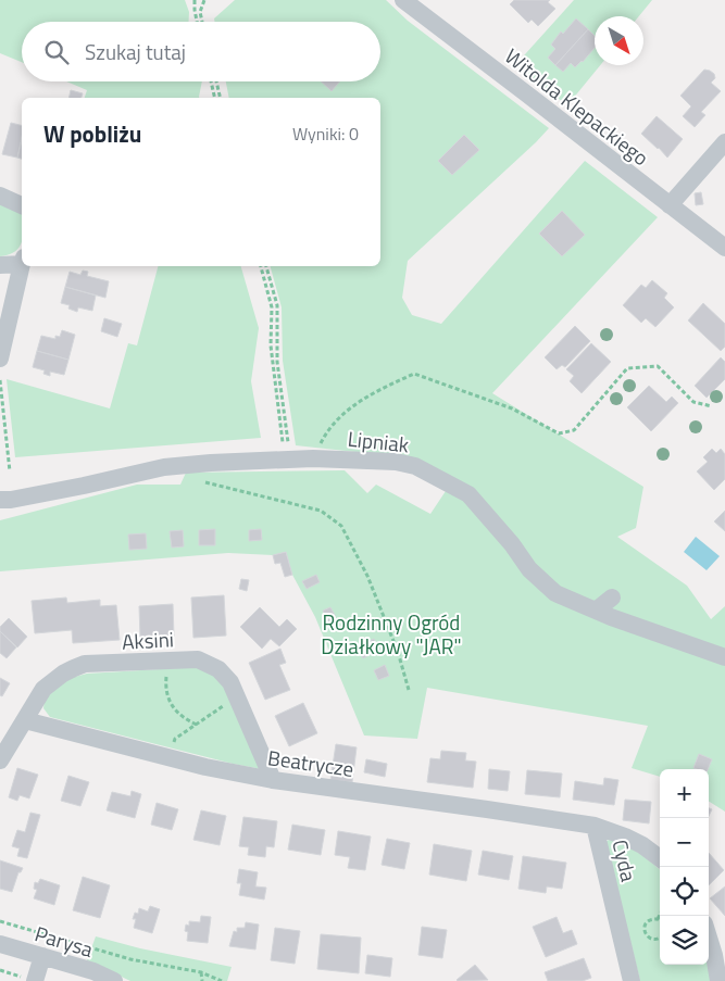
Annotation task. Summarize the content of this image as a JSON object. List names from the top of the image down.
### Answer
{
  "streets": {
    "street": [
      "Witolda Klepackiego",
      "Lipniak",
      "Aksini",
      "Beatrycze",
      "Cyda",
      "Parysa"
    ]
  },
  "crossings": [
    ["Aksini", "Beatrycze"],
    ["Beatrycze", "Cyda"]
  ],
  "parks": ["Rodzinny Ogród Działkowy \"JAR\""],
  "north": "bottom right",
  "page": {
    "search": "Szukaj tutaj",
    "heading": ["W pobliżu", "Wyniki: 0"],
    "map_buttons": ["+", "−"]
  }
}
